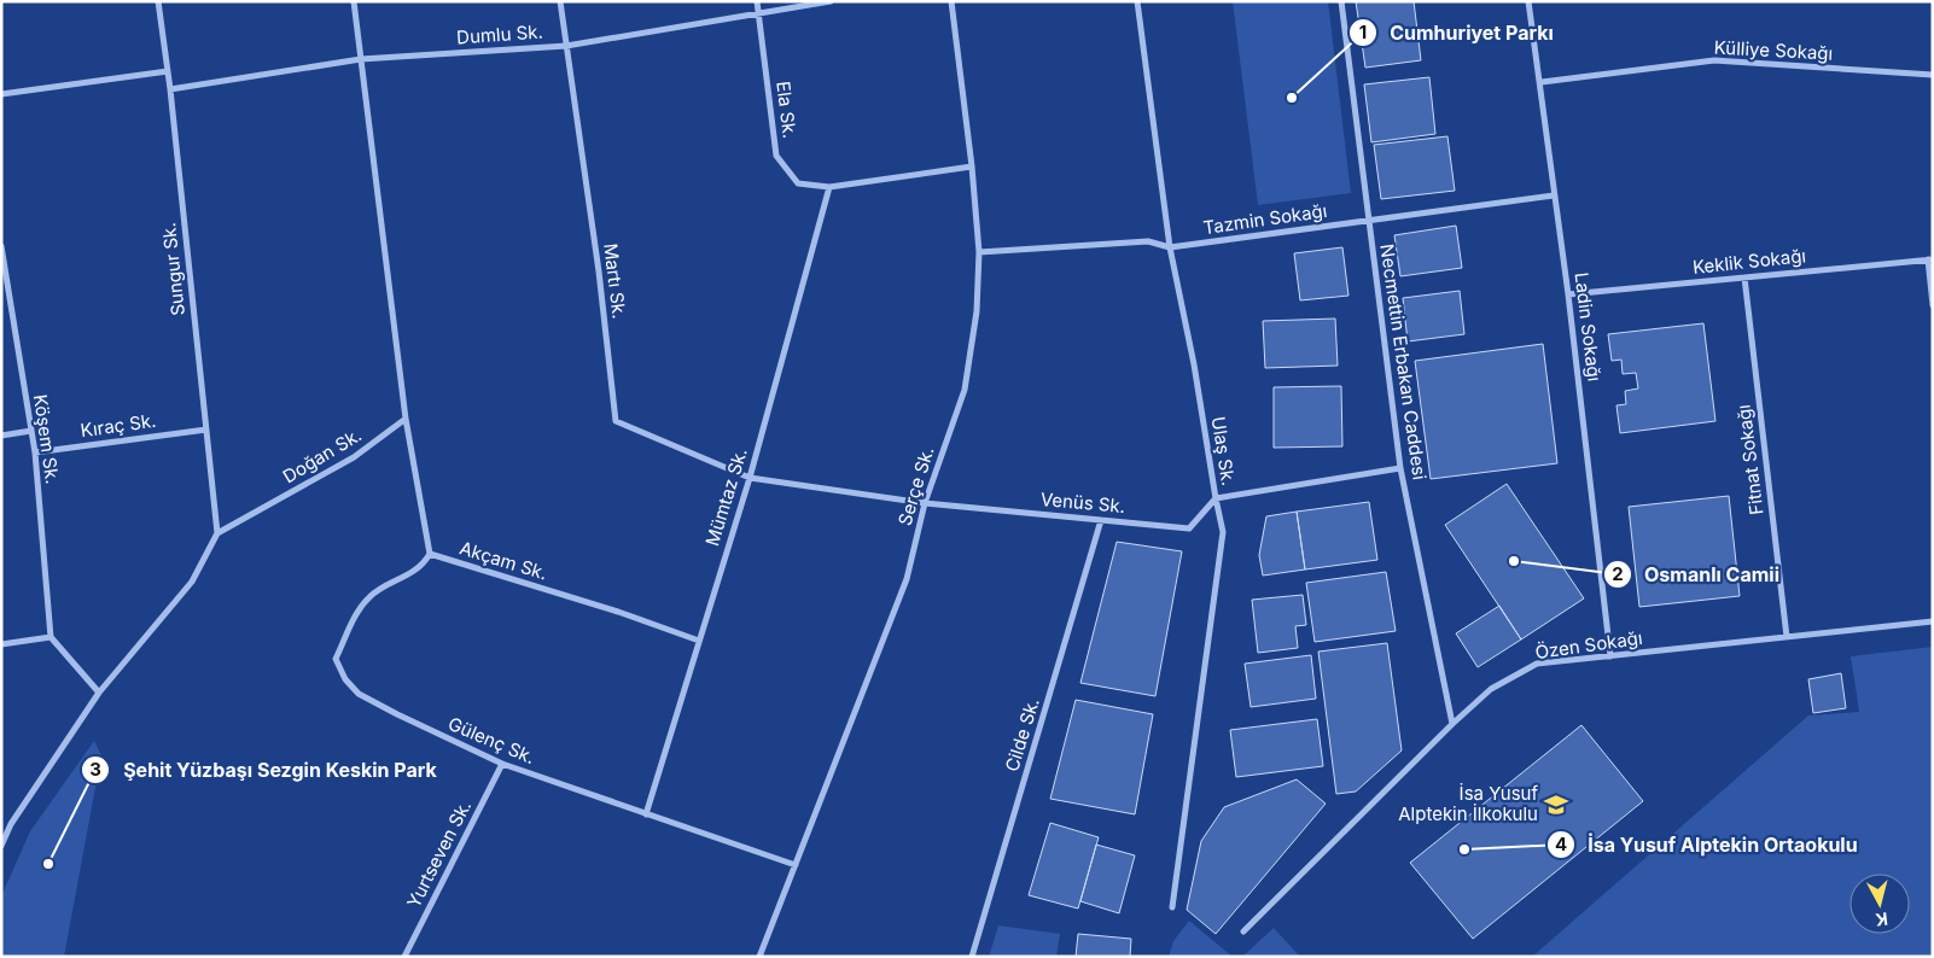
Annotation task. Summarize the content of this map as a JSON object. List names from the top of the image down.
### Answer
{
  "streets": {
    "street": [
      "Dumlu Sk.",
      "Külliye Sokağı",
      "Ela Sk.",
      "Tazmin Sokağı",
      "Keklik Sokağı",
      "Sungur Sk.",
      "Martı Sk.",
      "Ladin Sokağı",
      "Necmettin Erbakan Caddesi",
      "Kıraç Sk.",
      "Köşem Sk.",
      "Ulaş Sk.",
      "Doğan Sk.",
      "Fitnat Sokağı",
      "Serçe Sk.",
      "Mümtaz Sk.",
      "Venüs Sk.",
      "Akçam Sk.",
      "Özen Sokağı",
      "Cilde Sk.",
      "Gülenç Sk.",
      "Yurtseven Sk."
    ]
  },
  "crossings": [
    ["Dumlu Sk.", "Ela Sk."],
    ["Dumlu Sk.", "Sungur Sk."],
    ["Dumlu Sk.", "Martı Sk."],
    ["Külliye Sokağı", "Ladin Sokağı"],
    ["Ela Sk.", "Serçe Sk."],
    ["Ela Sk.", "Mümtaz Sk."],
    ["Tazmin Sokağı", "Ladin Sokağı"],
    ["Tazmin Sokağı", "Necmettin Erbakan Caddesi"],
    ["Tazmin Sokağı", "Ulaş Sk."],
    ["Tazmin Sokağı", "Serçe Sk."],
    ["Keklik Sokağı", "Ladin Sokağı"],
    ["Keklik Sokağı", "Fitnat Sokağı"],
    ["Sungur Sk.", "Kıraç Sk."],
    ["Sungur Sk.", "Doğan Sk."],
    ["Martı Sk.", "Mümtaz Sk."],
    ["Martı Sk.", "Venüs Sk."],
    ["Ladin Sokağı", "Özen Sokağı"],
    ["Necmettin Erbakan Caddesi", "Özen Sokağı"],
    ["Kıraç Sk.", "Köşem Sk."],
    ["Ulaş Sk.", "Venüs Sk."],
    ["Fitnat Sokağı", "Özen Sokağı"],
    ["Serçe Sk.", "Venüs Sk."],
    ["Serçe Sk.", "Gülenç Sk."],
    ["Mümtaz Sk.", "Venüs Sk."],
    ["Mümtaz Sk.", "Akçam Sk."],
    ["Mümtaz Sk.", "Gülenç Sk."],
    ["Venüs Sk.", "Cilde Sk."],
    ["Akçam Sk.", "Gülenç Sk."],
    ["Gülenç Sk.", "Yurtseven Sk."]
  ],
  "places": {
    "other": [
      "Cumhuriyet Parkı",
      "Osmanlı Camii",
      "İsa Yusuf Alptekin Ortaokulu",
      "Şehit Yüzbaşı Sezgin Keskin Park"
    ],
    "school or university": ["İsa Yusuf Alptekin İlkokulu"]
  },
  "north": "bottom"
}
